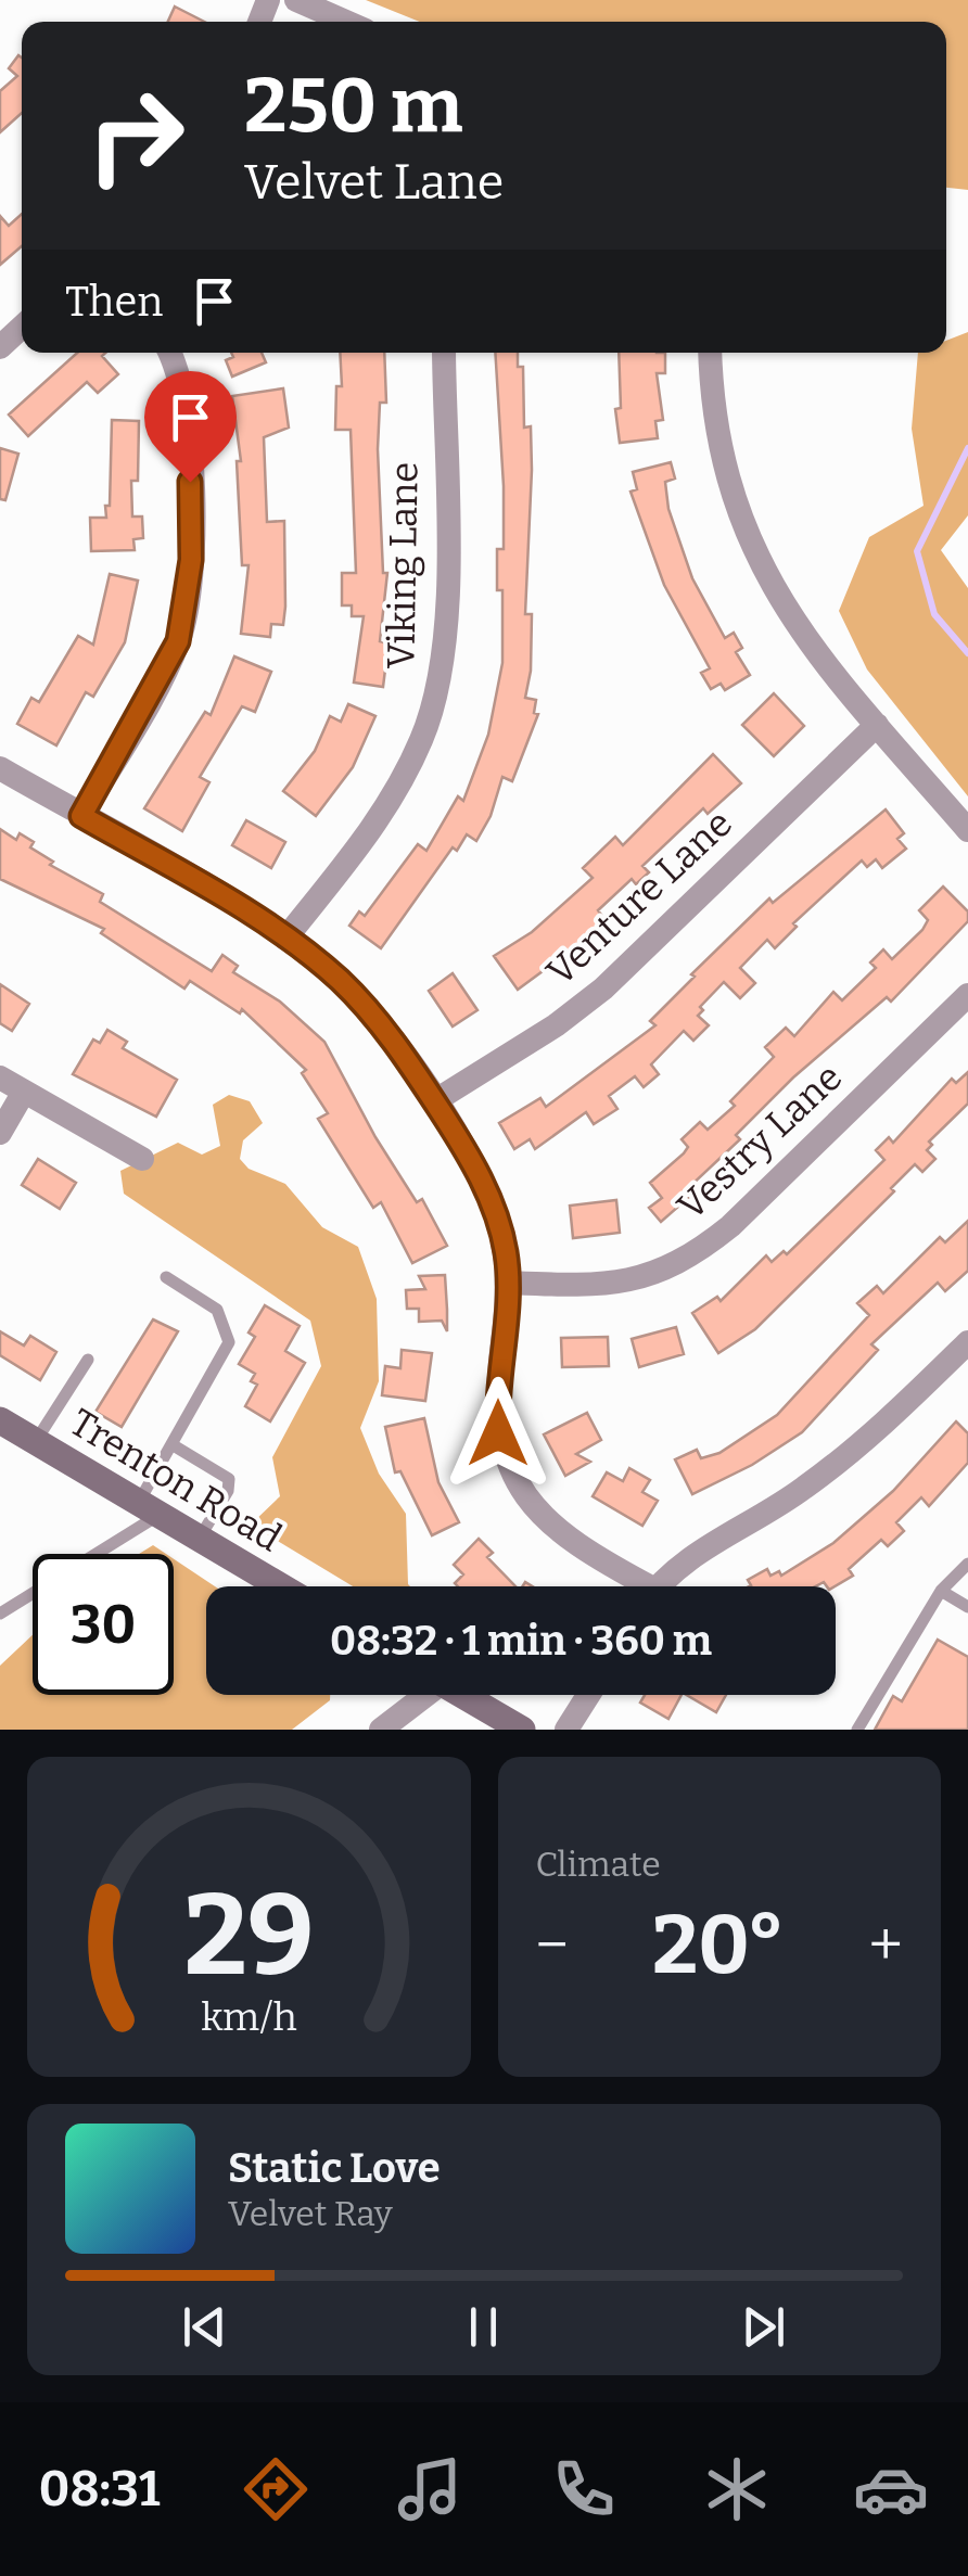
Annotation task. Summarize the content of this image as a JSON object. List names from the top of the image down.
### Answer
{
  "streets": {
    "main road": ["Trenton Road"],
    "street": ["Viking Lane", "Venture Lane", "Vestry Lane"]
  },
  "page": {
    "turn": ["250 m", "Velvet Lane"],
    "then": "Then",
    "limit": "30",
    "trip": "08:32 · 1 min · 360 m",
    "tile": "Climate",
    "heat": ["−", "20°", "+"],
    "song": ["Static Love", "Velvet Ray"],
    "tabs": "08:31",
    "gauge": ["29", "km/h"]
  }
}
